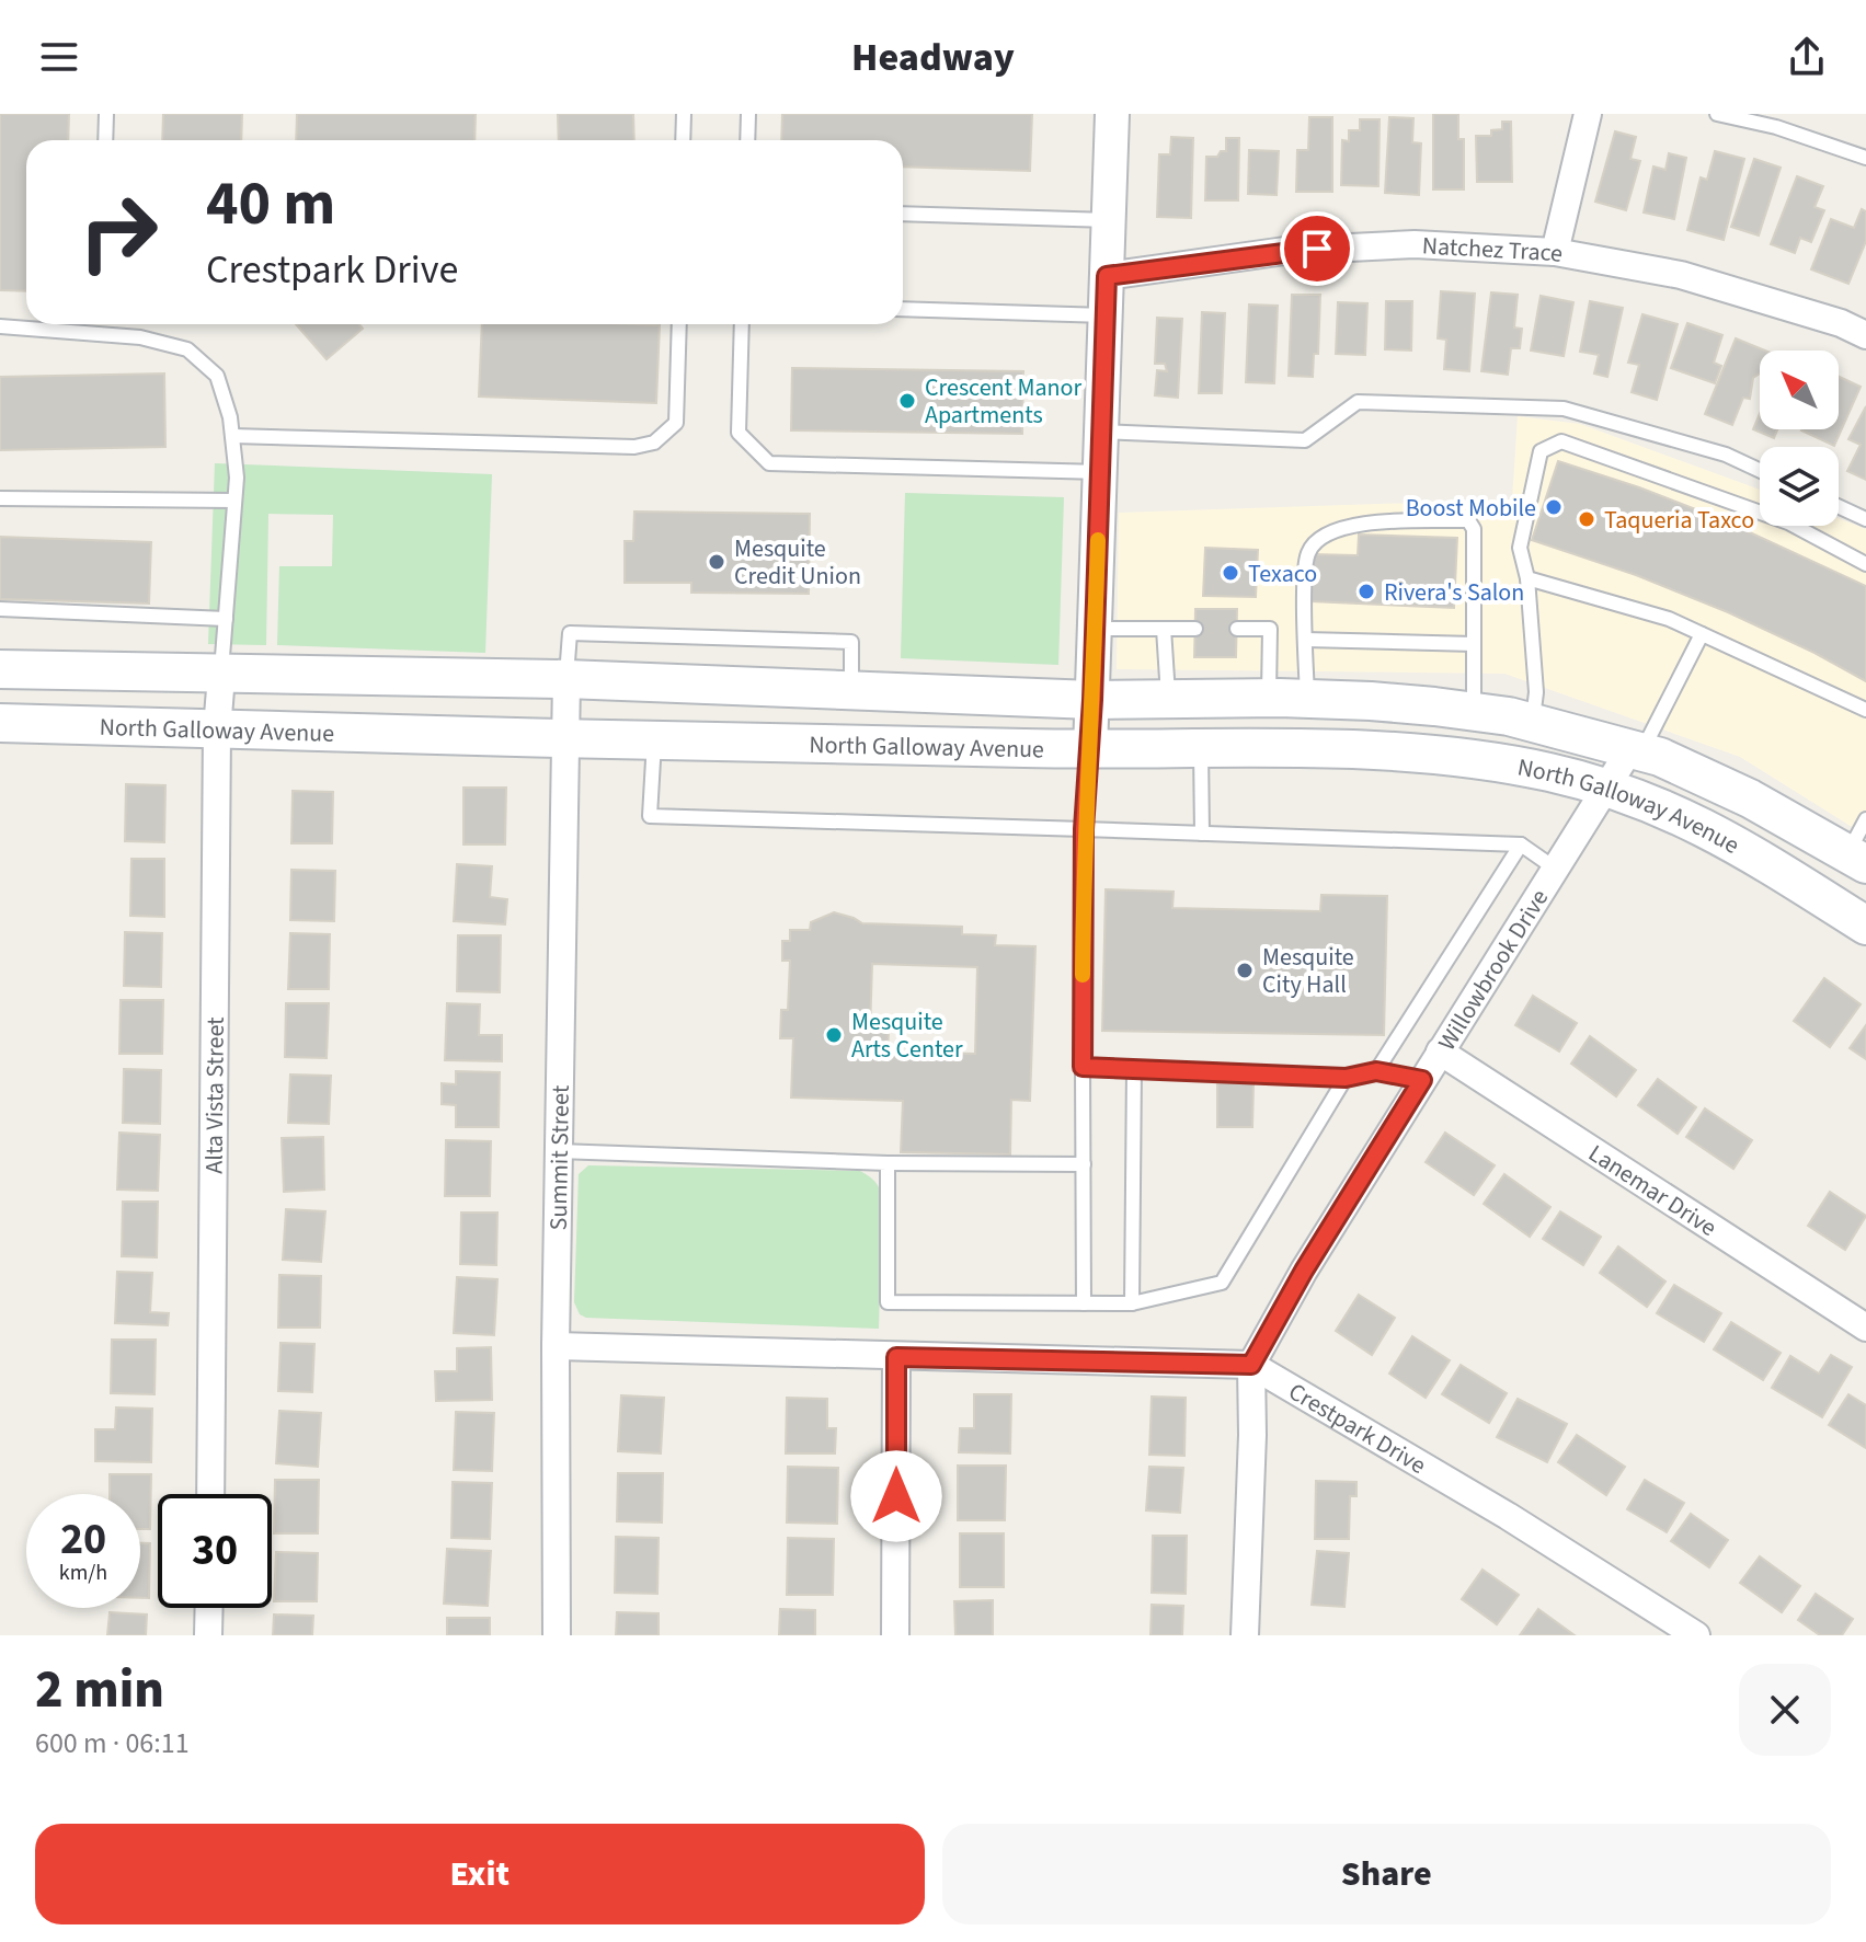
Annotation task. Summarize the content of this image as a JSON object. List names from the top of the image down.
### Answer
{
  "streets": {
    "main road": ["North Galloway Avenue"],
    "street": [
      "Natchez Trace",
      "Willowbrook Drive",
      "Alta Vista Street",
      "Summit Street",
      "Lanemar Drive",
      "Crestpark Drive"
    ]
  },
  "crossings": [
    ["North Galloway Avenue", "Willowbrook Drive"],
    ["North Galloway Avenue", "Alta Vista Street"],
    ["North Galloway Avenue", "Summit Street"],
    ["Willowbrook Drive", "Lanemar Drive"],
    ["Willowbrook Drive", "Crestpark Drive"],
    ["Summit Street", "Crestpark Drive"]
  ],
  "places": [
    "Crescent Manor Apartments",
    "Boost Mobile",
    "Taqueria Taxco",
    "Mesquite Credit Union",
    "Texaco",
    "Rivera's Salon",
    "Mesquite City Hall",
    "Mesquite Arts Center"
  ],
  "north": "top left",
  "page": {
    "header": "Headway",
    "turn": ["40 m", "Crestpark Drive"],
    "speed": "20 km/h",
    "limit": "30",
    "heading": ["2 min", "600 m · 06:11"],
    "buttons": ["Exit", "Share"]
  }
}
